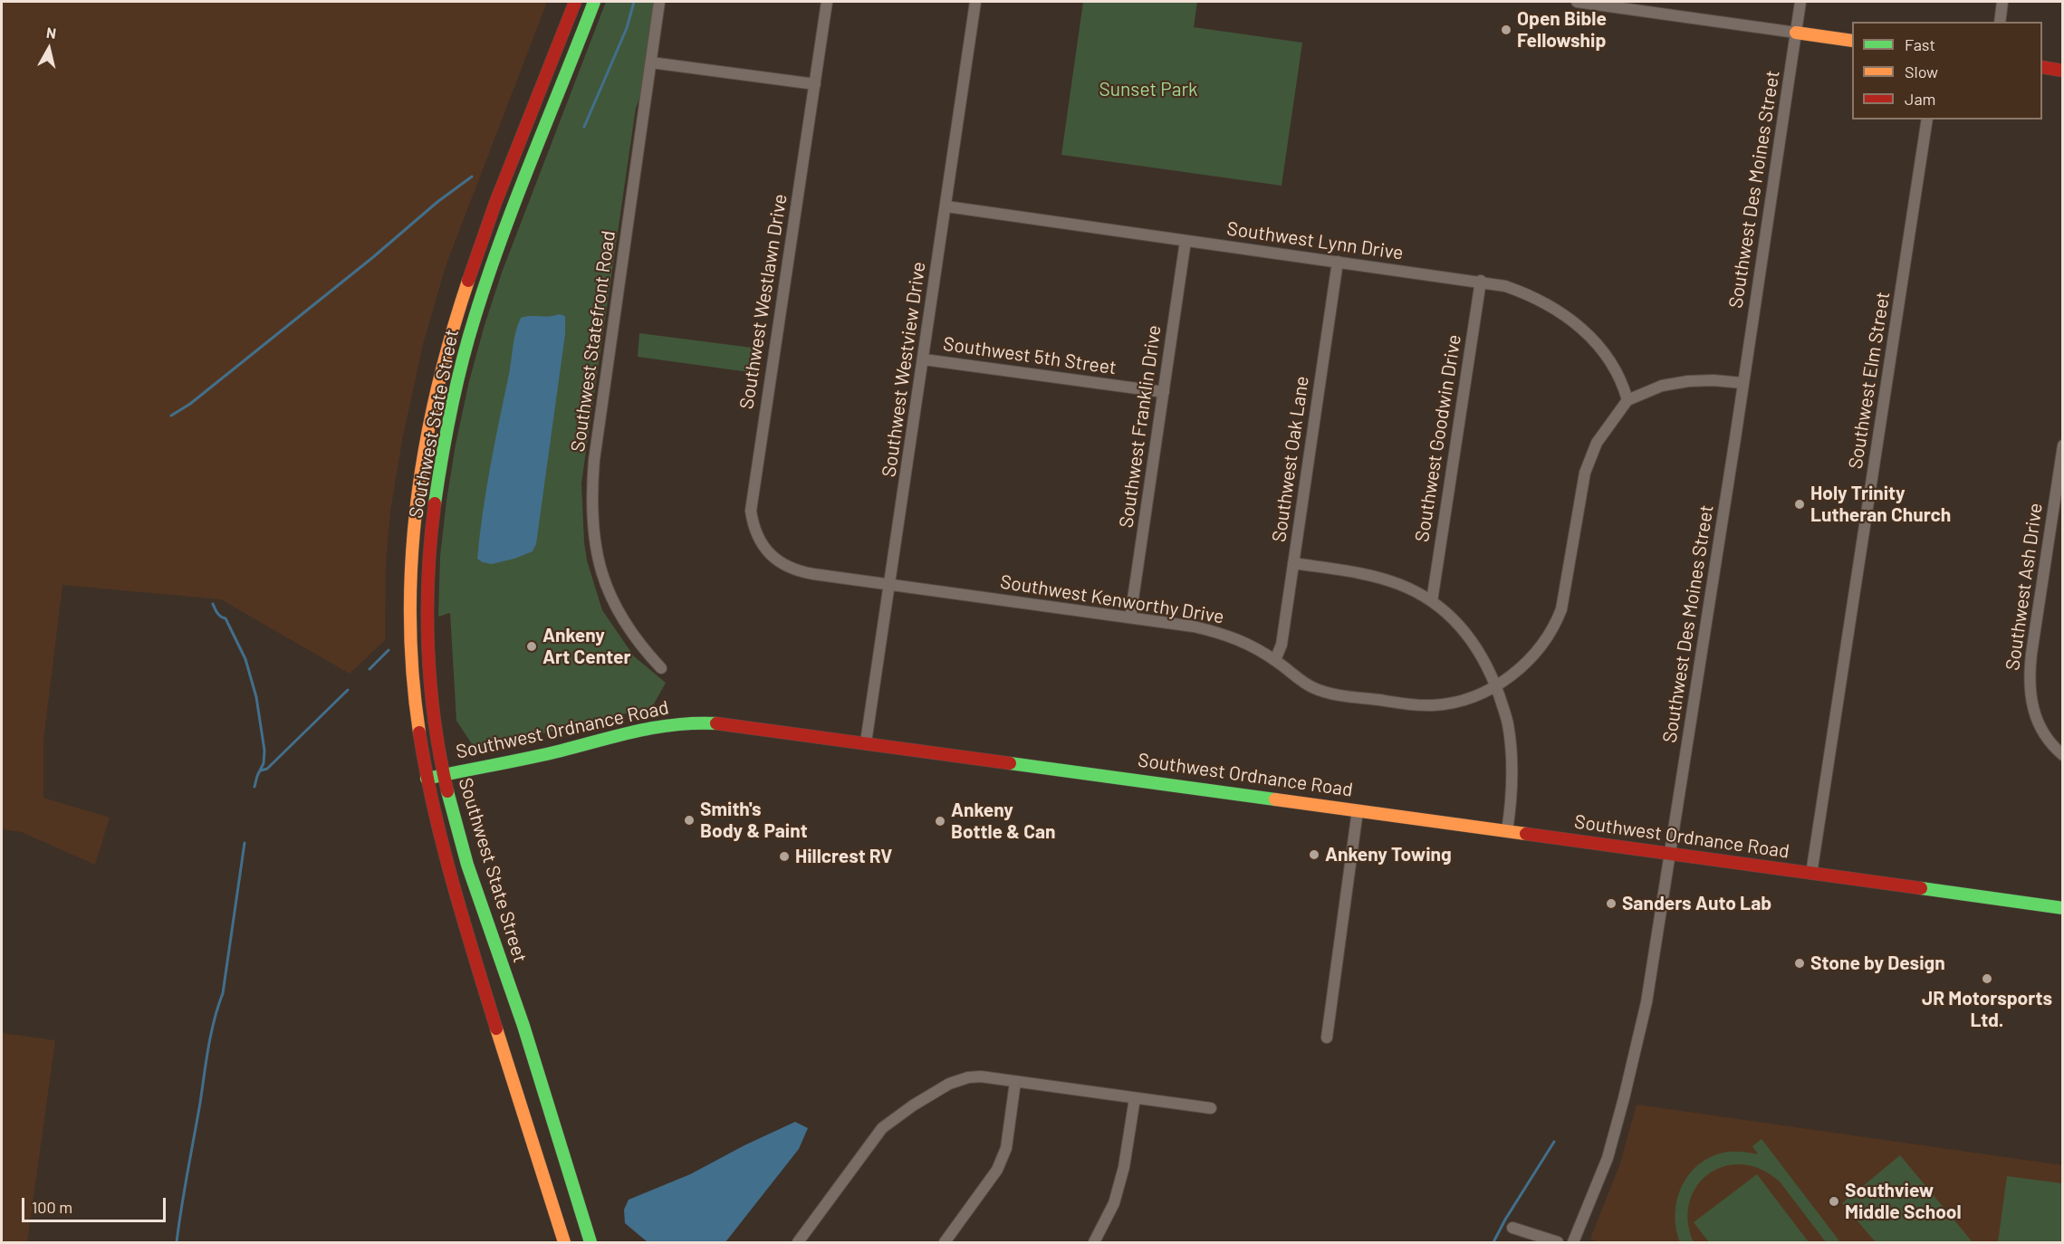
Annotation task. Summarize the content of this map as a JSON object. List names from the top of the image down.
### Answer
{
  "streets": {
    "main road": ["Southwest State Street", "Southwest Ordnance Road"],
    "street": [
      "Southwest Des Moines Street",
      "Southwest Lynn Drive",
      "Southwest Westlawn Drive",
      "Southwest Statefront Road",
      "Southwest 5th Street",
      "Southwest Westview Drive",
      "Southwest Elm Street",
      "Southwest Franklin Drive",
      "Southwest Goodwin Drive",
      "Southwest Oak Lane",
      "Southwest Ash Drive",
      "Southwest Kenworthy Drive"
    ]
  },
  "crossings": [
    ["Southwest Des Moines Street", "Southwest Ordnance Road"],
    ["Southwest Lynn Drive", "Southwest Westview Drive"],
    ["Southwest Lynn Drive", "Southwest Franklin Drive"],
    ["Southwest Lynn Drive", "Southwest Goodwin Drive"],
    ["Southwest Lynn Drive", "Southwest Oak Lane"],
    ["Southwest Lynn Drive", "Southwest Kenworthy Drive"],
    ["Southwest Westlawn Drive", "Southwest Kenworthy Drive"],
    ["Southwest 5th Street", "Southwest Westview Drive"],
    ["Southwest 5th Street", "Southwest Franklin Drive"],
    ["Southwest Westview Drive", "Southwest Kenworthy Drive"],
    ["Southwest Westview Drive", "Southwest Ordnance Road"],
    ["Southwest Elm Street", "Southwest Ordnance Road"],
    ["Southwest State Street", "Southwest Ordnance Road"],
    ["Southwest Franklin Drive", "Southwest Kenworthy Drive"],
    ["Southwest Oak Lane", "Southwest Kenworthy Drive"]
  ],
  "parks": ["Sunset Park"],
  "places": [
    "Open Bible Fellowship",
    "Holy Trinity Lutheran Church",
    "Ankeny Art Center",
    "Smith's Body & Paint",
    "Ankeny Bottle & Can",
    "Ankeny Towing",
    "Hillcrest RV",
    "Sanders Auto Lab",
    "Stone by Design",
    "JR Motorsports Ltd.",
    "Southview Middle School"
  ],
  "legend": ["Fast", "Slow", "Jam"],
  "scale_bar": "100 m",
  "north": "top"
}
